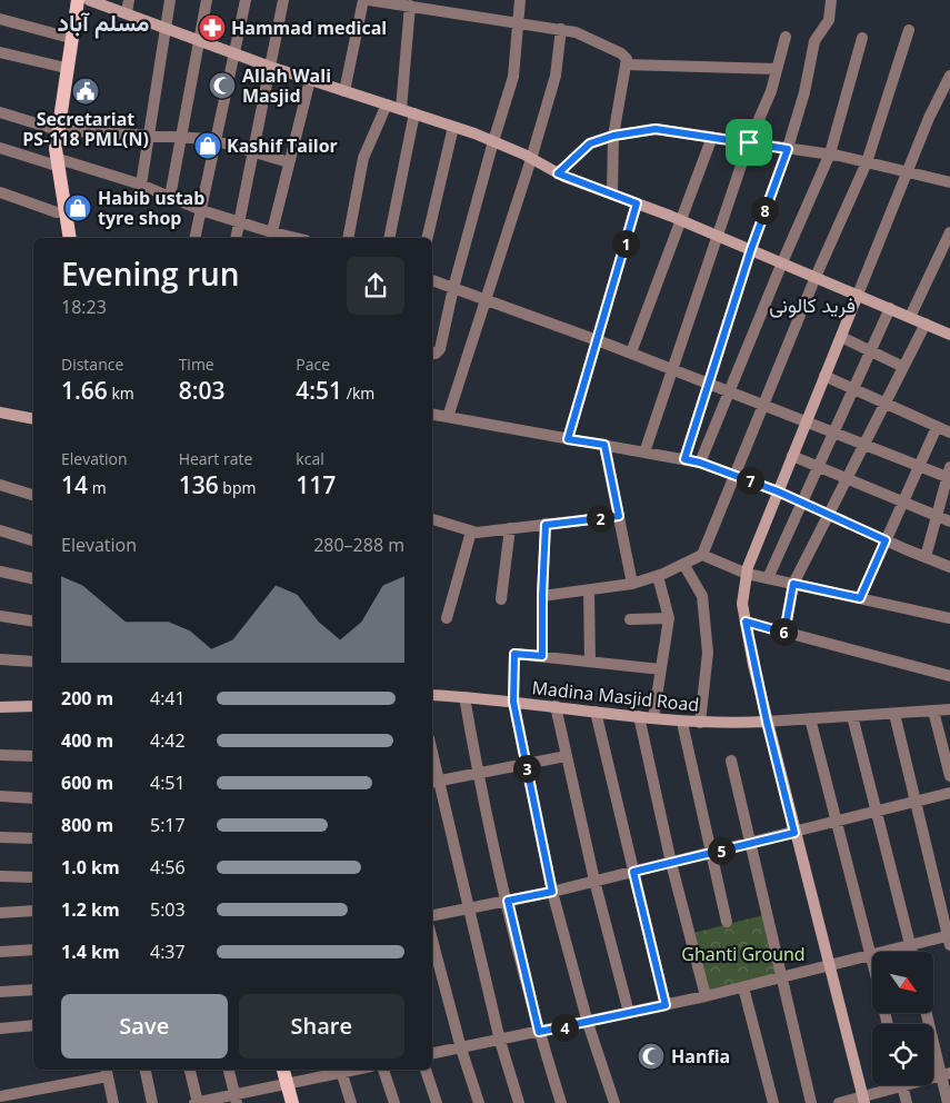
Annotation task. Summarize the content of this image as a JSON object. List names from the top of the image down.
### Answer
{
  "streets": {
    "street": ["Madina Masjid Road"]
  },
  "districts": ["مسلم آباد", "فرید کالونی"],
  "parks": ["Ghanti Ground"],
  "places": {
    "pharmacy": ["Hammad medical"],
    "mosque": ["Allah Wali Masjid", "Hanfia"],
    "public building": ["Secretariat PS-118 PML(N)"],
    "shop": ["Kashif Tailor", "Habib ustab tyre shop"]
  },
  "north": "bottom right",
  "page": {
    "pins": [
      "8",
      "1",
      "7",
      "2",
      "6",
      "3",
      "5",
      "4"
    ],
    "heading": ["Evening run", "18:23"],
    "stats": [
      ["Distance", "1.66 km"],
      ["Time", "8:03"],
      ["Pace", "4:51 /km"],
      ["Elevation", "14 m"],
      ["Heart rate", "136 bpm"],
      ["kcal", "117"]
    ],
    "chart": ["Elevation", "280–288 m"],
    "list": [
      {
        "name": "200 m",
        "note": "4:41"
      },
      {
        "name": "400 m",
        "note": "4:42"
      },
      {
        "name": "600 m",
        "note": "4:51"
      },
      {
        "name": "800 m",
        "note": "5:17"
      },
      {
        "name": "1.0 km",
        "note": "4:56"
      },
      {
        "name": "1.2 km",
        "note": "5:03"
      },
      {
        "name": "1.4 km",
        "note": "4:37"
      }
    ],
    "buttons": ["Save", "Share"]
  }
}
